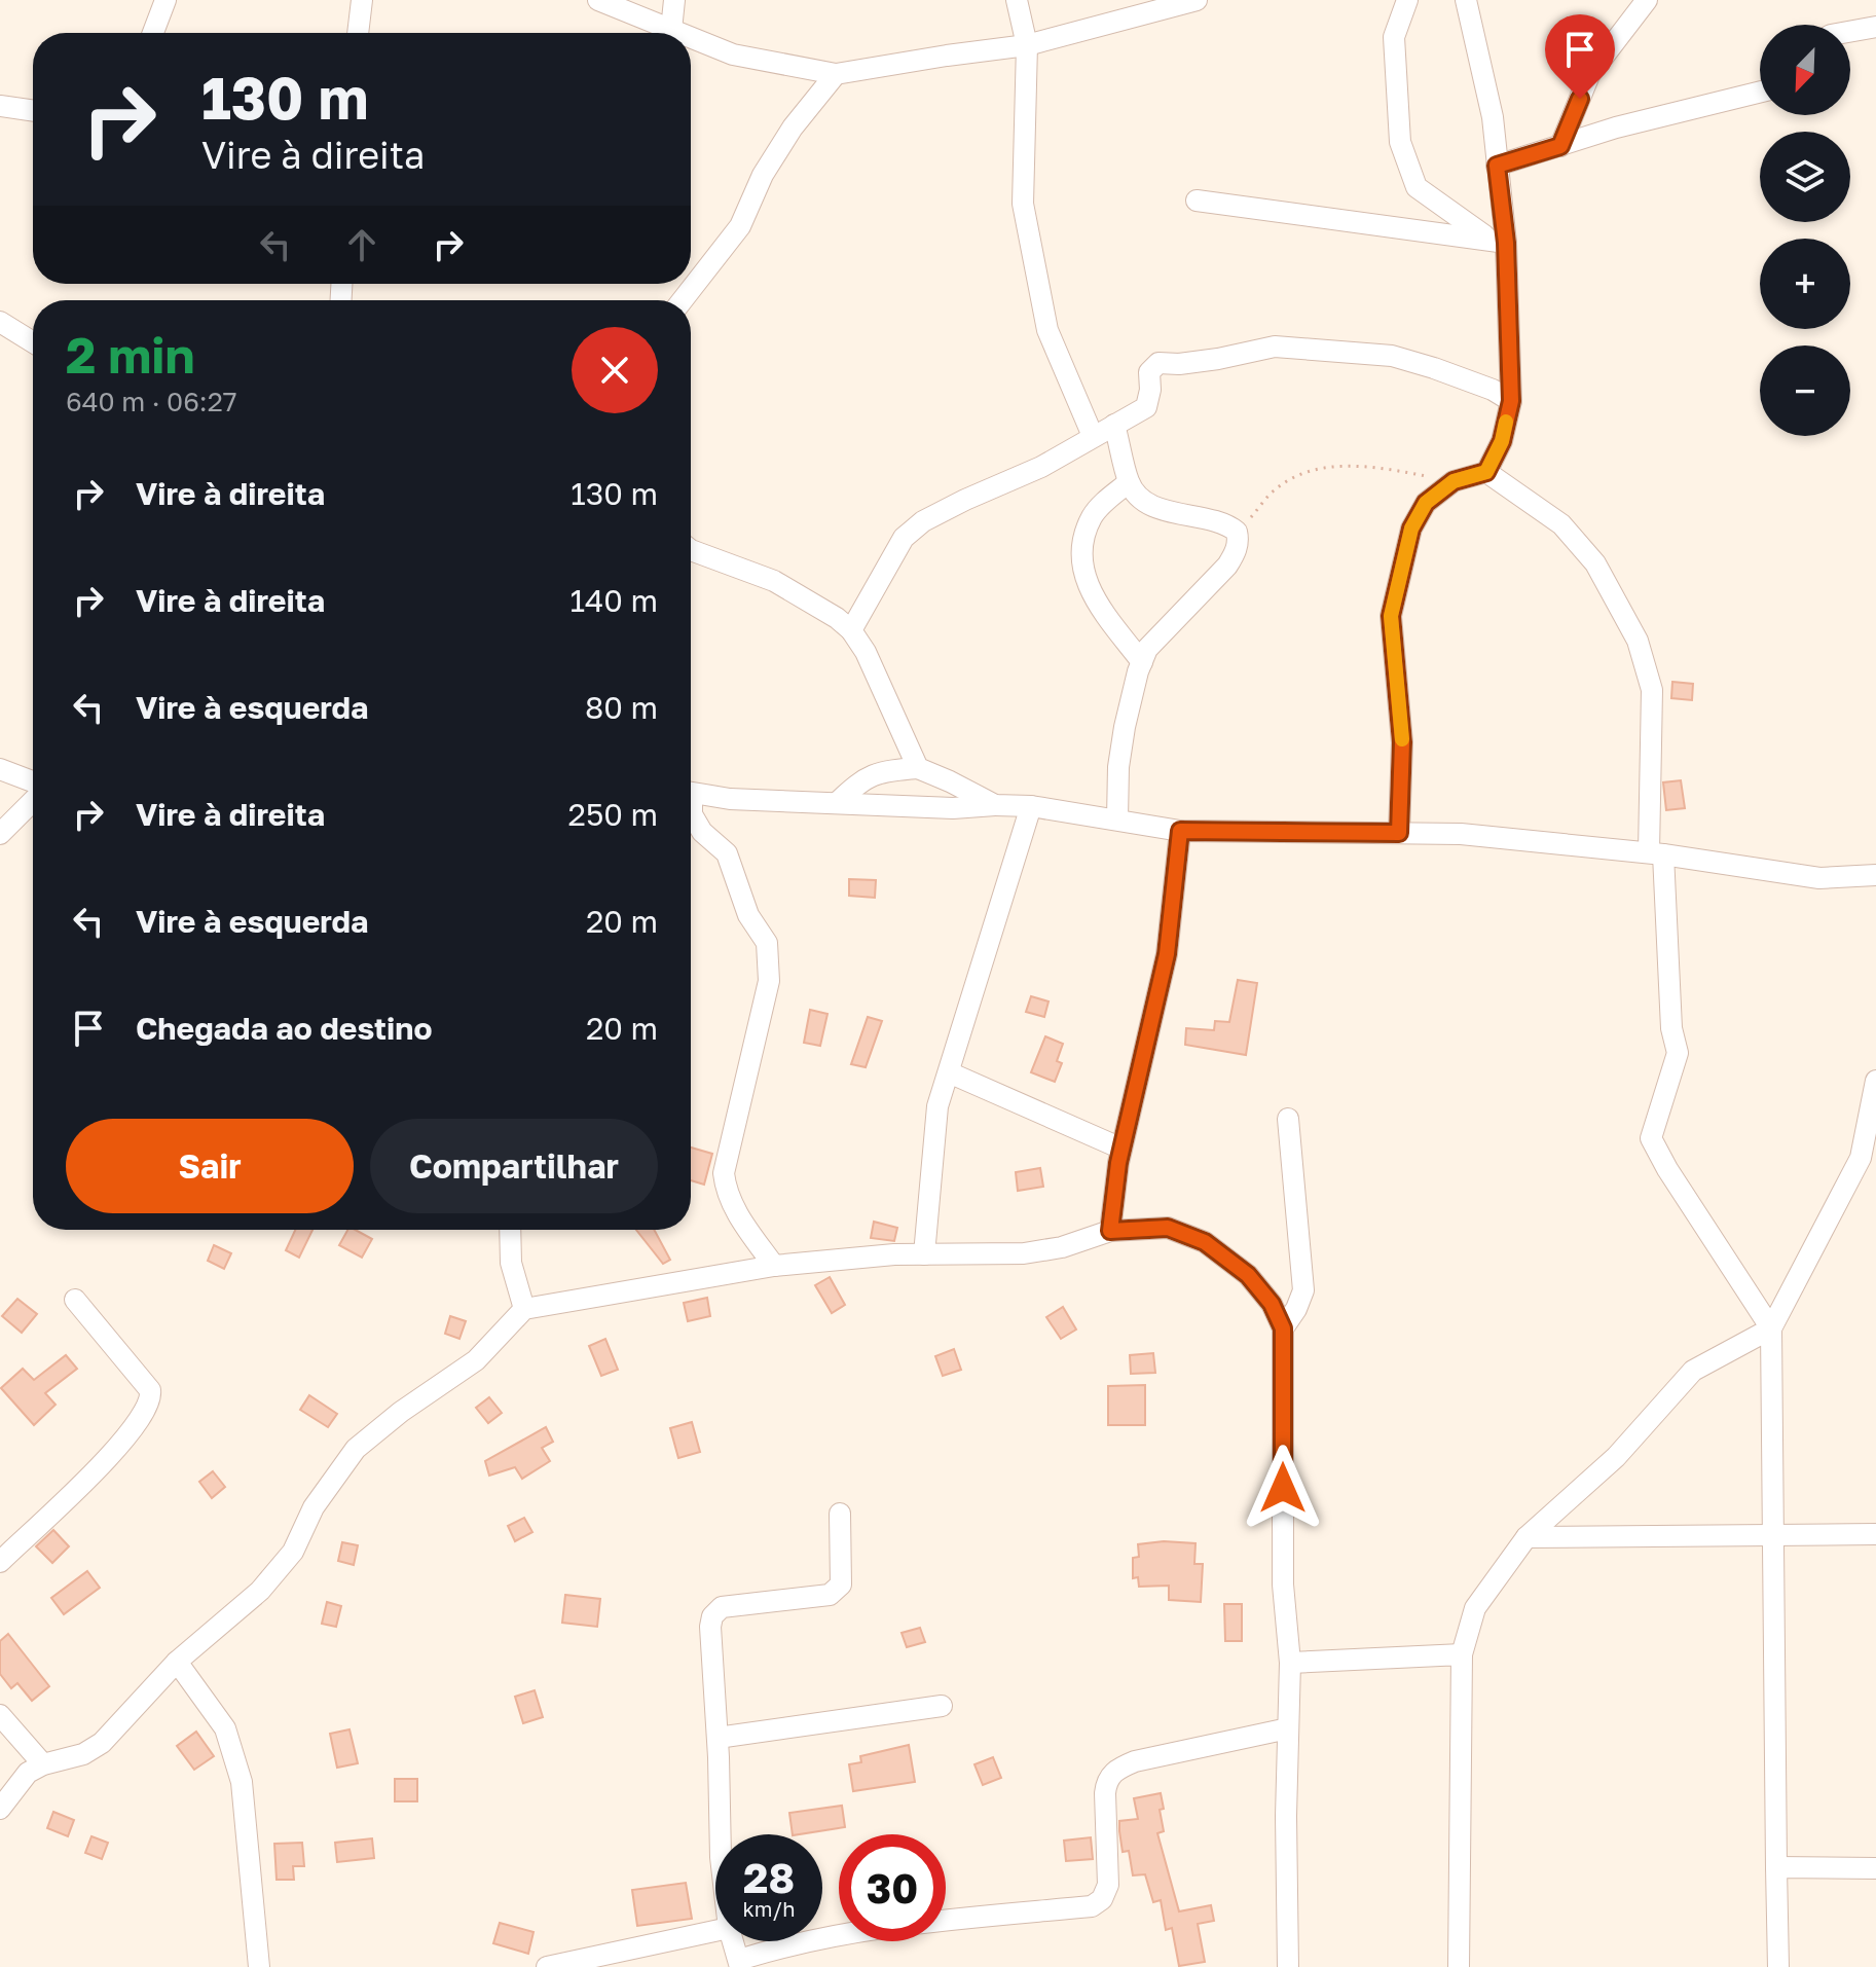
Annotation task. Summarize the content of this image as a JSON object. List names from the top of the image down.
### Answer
{
  "north": "bottom left",
  "page": {
    "map_buttons": ["+", "−"],
    "turn": ["130 m", "Vire à direita"],
    "heading": ["2 min", "640 m · 06:27"],
    "list": [
      {
        "name": "Vire à direita",
        "value": "130 m"
      },
      {
        "name": "Vire à direita",
        "value": "140 m"
      },
      {
        "name": "Vire à esquerda",
        "value": "80 m"
      },
      {
        "name": "Vire à direita",
        "value": "250 m"
      },
      {
        "name": "Vire à esquerda",
        "value": "20 m"
      },
      {
        "name": "Chegada ao destino",
        "value": "20 m"
      }
    ],
    "buttons": ["Sair", "Compartilhar"],
    "speed": "28 km/h",
    "limit": "30"
  }
}
